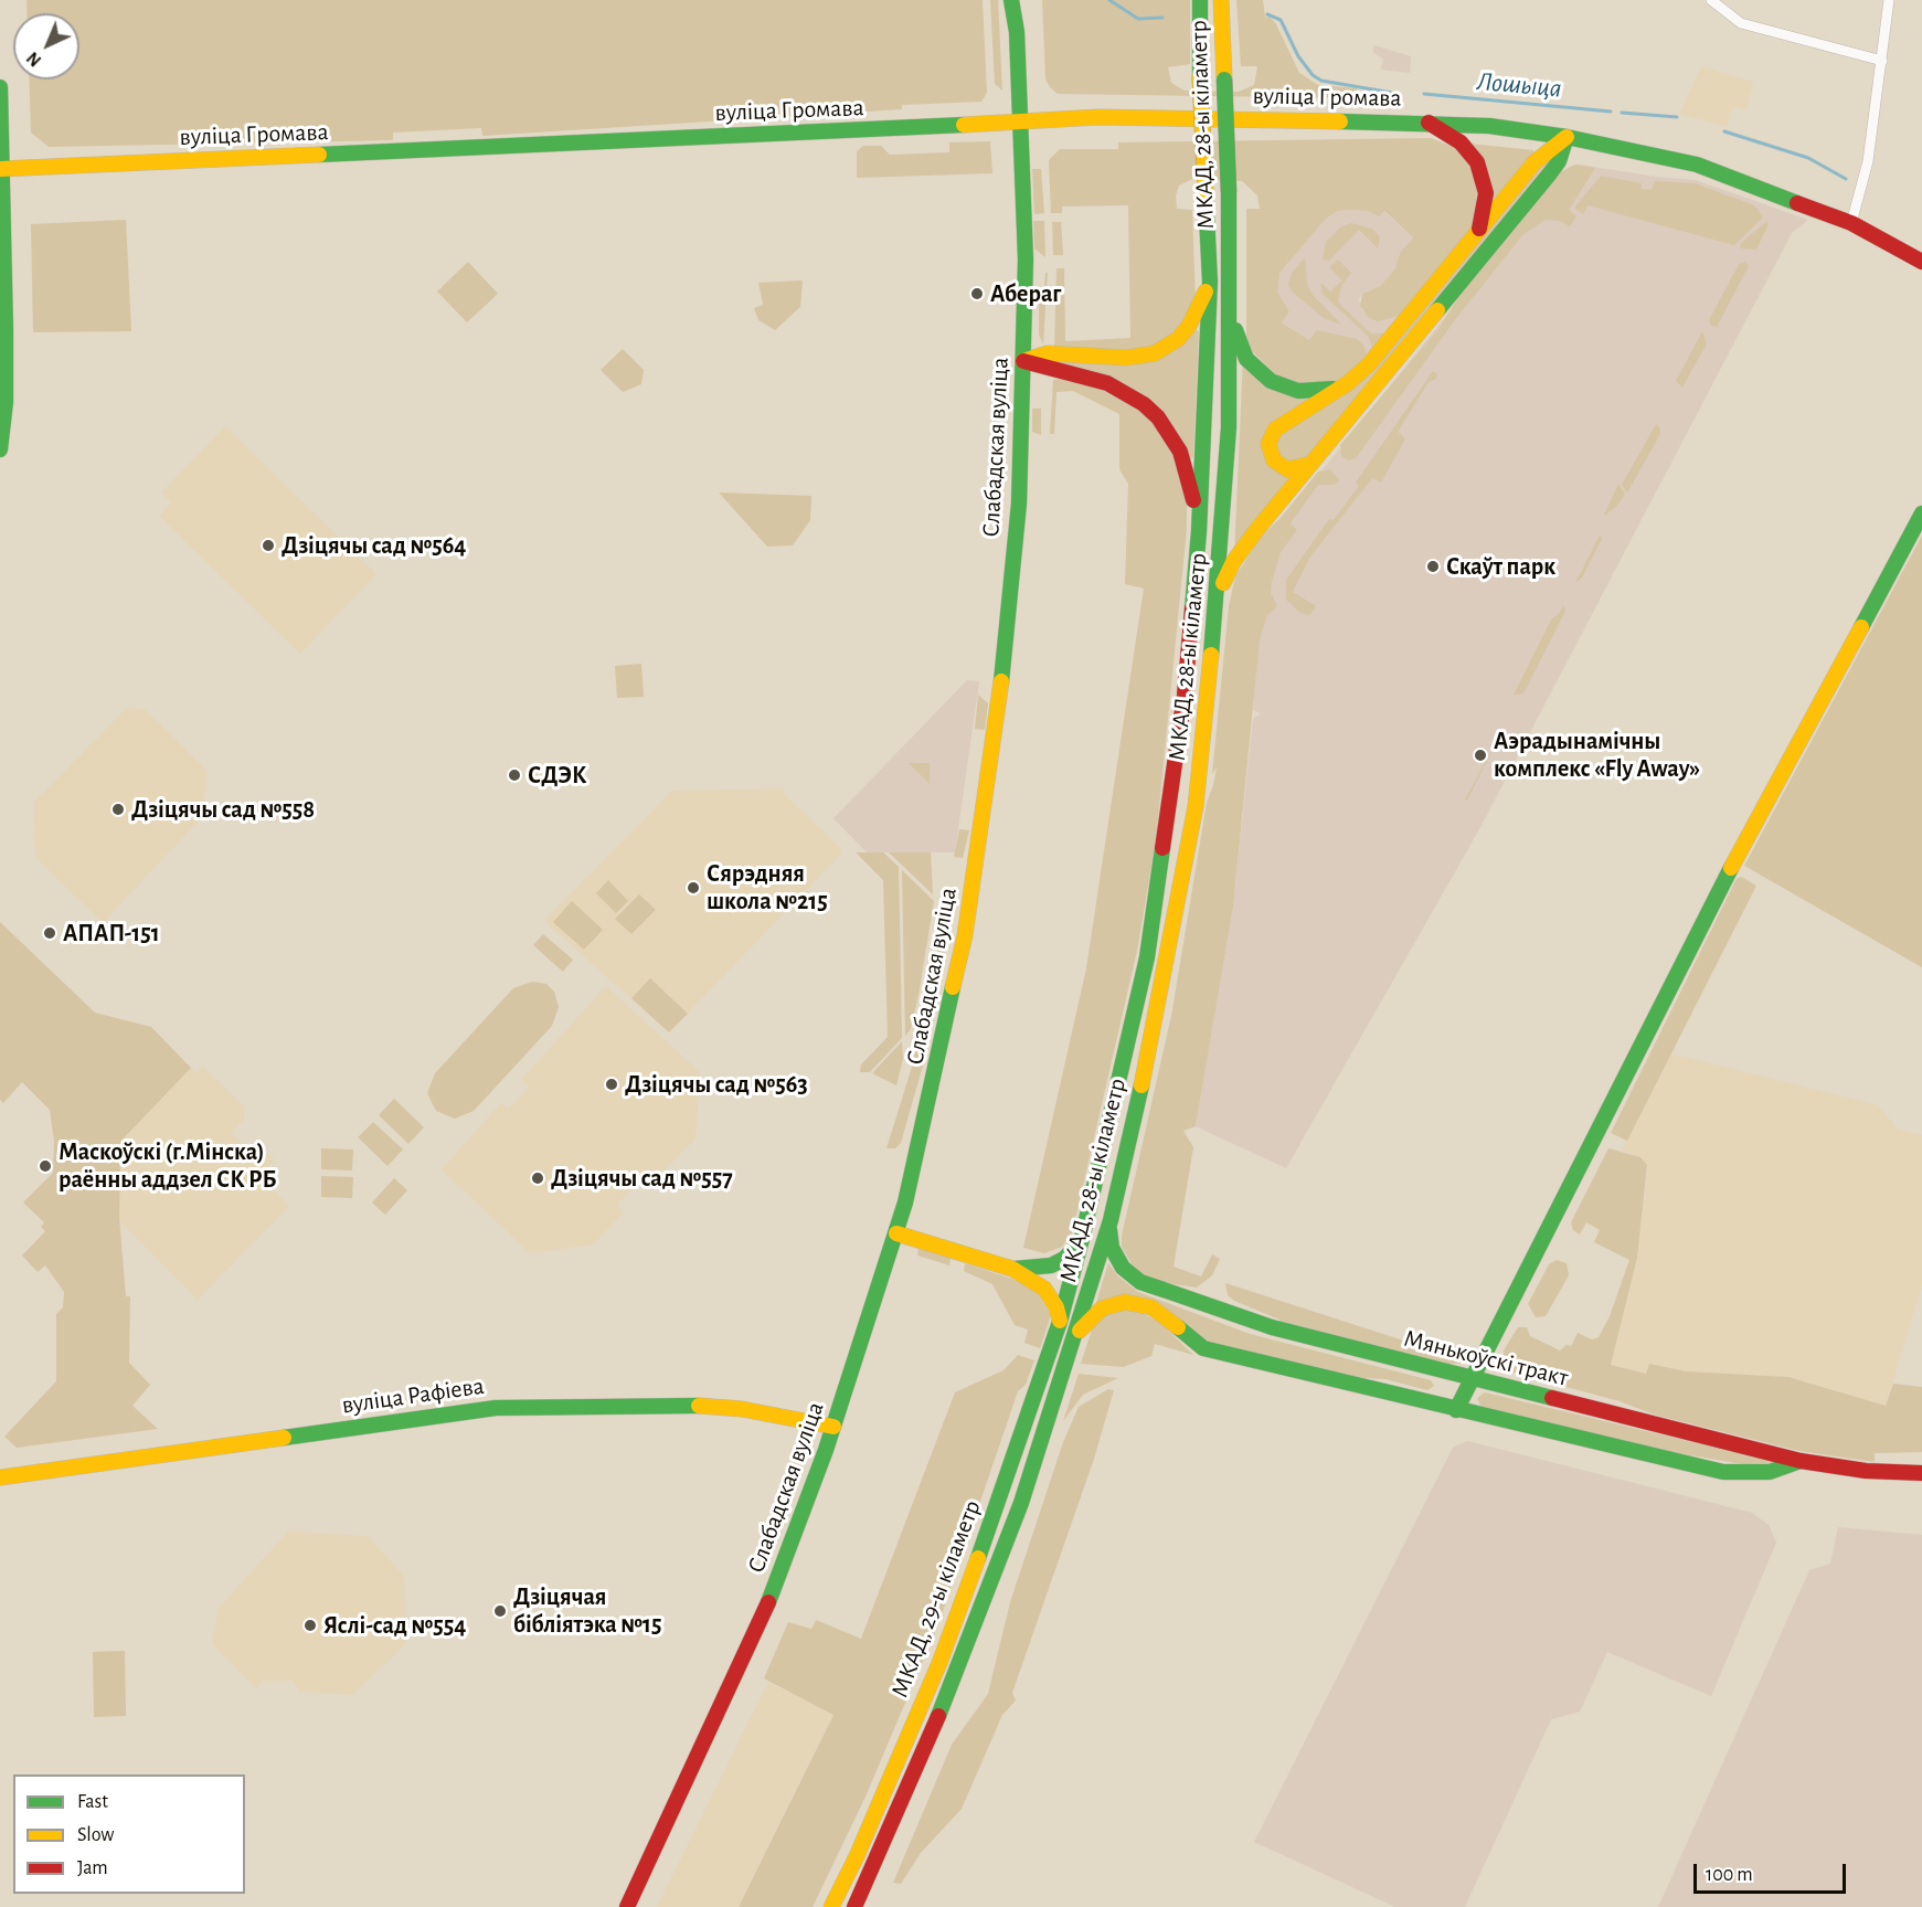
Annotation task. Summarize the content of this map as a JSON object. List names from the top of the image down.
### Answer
{
  "streets": {
    "main road": [
      "вуліца Громава",
      "МКАД, 28-ы кіламетр",
      "Слабадская вуліца",
      "Мянькоўскі тракт",
      "вуліца Рафіева",
      "МКАД, 29-ы кіламетр"
    ]
  },
  "crossings": [
    ["вуліца Громава", "Слабадская вуліца"],
    ["МКАД, 28-ы кіламетр", "Мянькоўскі тракт"],
    ["МКАД, 28-ы кіламетр", "МКАД, 29-ы кіламетр"],
    ["Слабадская вуліца", "вуліца Рафіева"],
    ["Мянькоўскі тракт", "МКАД, 29-ы кіламетр"]
  ],
  "water": ["Лошыца"],
  "places": [
    "Абераг",
    "Дзіцячы сад №564",
    "Скаўт парк",
    "Аэрадынамічны комплекс «Fly Away»",
    "СДЭК",
    "Дзіцячы сад №558",
    "Сярэдняя школа №215",
    "АПАП-151",
    "Дзіцячы сад №563",
    "Маскоўскі (г.Мінска) раённы аддзел СК РБ",
    "Дзіцячы сад №557",
    "Дзіцячая бібліятэка №15",
    "Яслі-сад №554"
  ],
  "legend": ["Fast", "Slow", "Jam"],
  "scale_bar": "100 m",
  "north": "bottom left"
}
